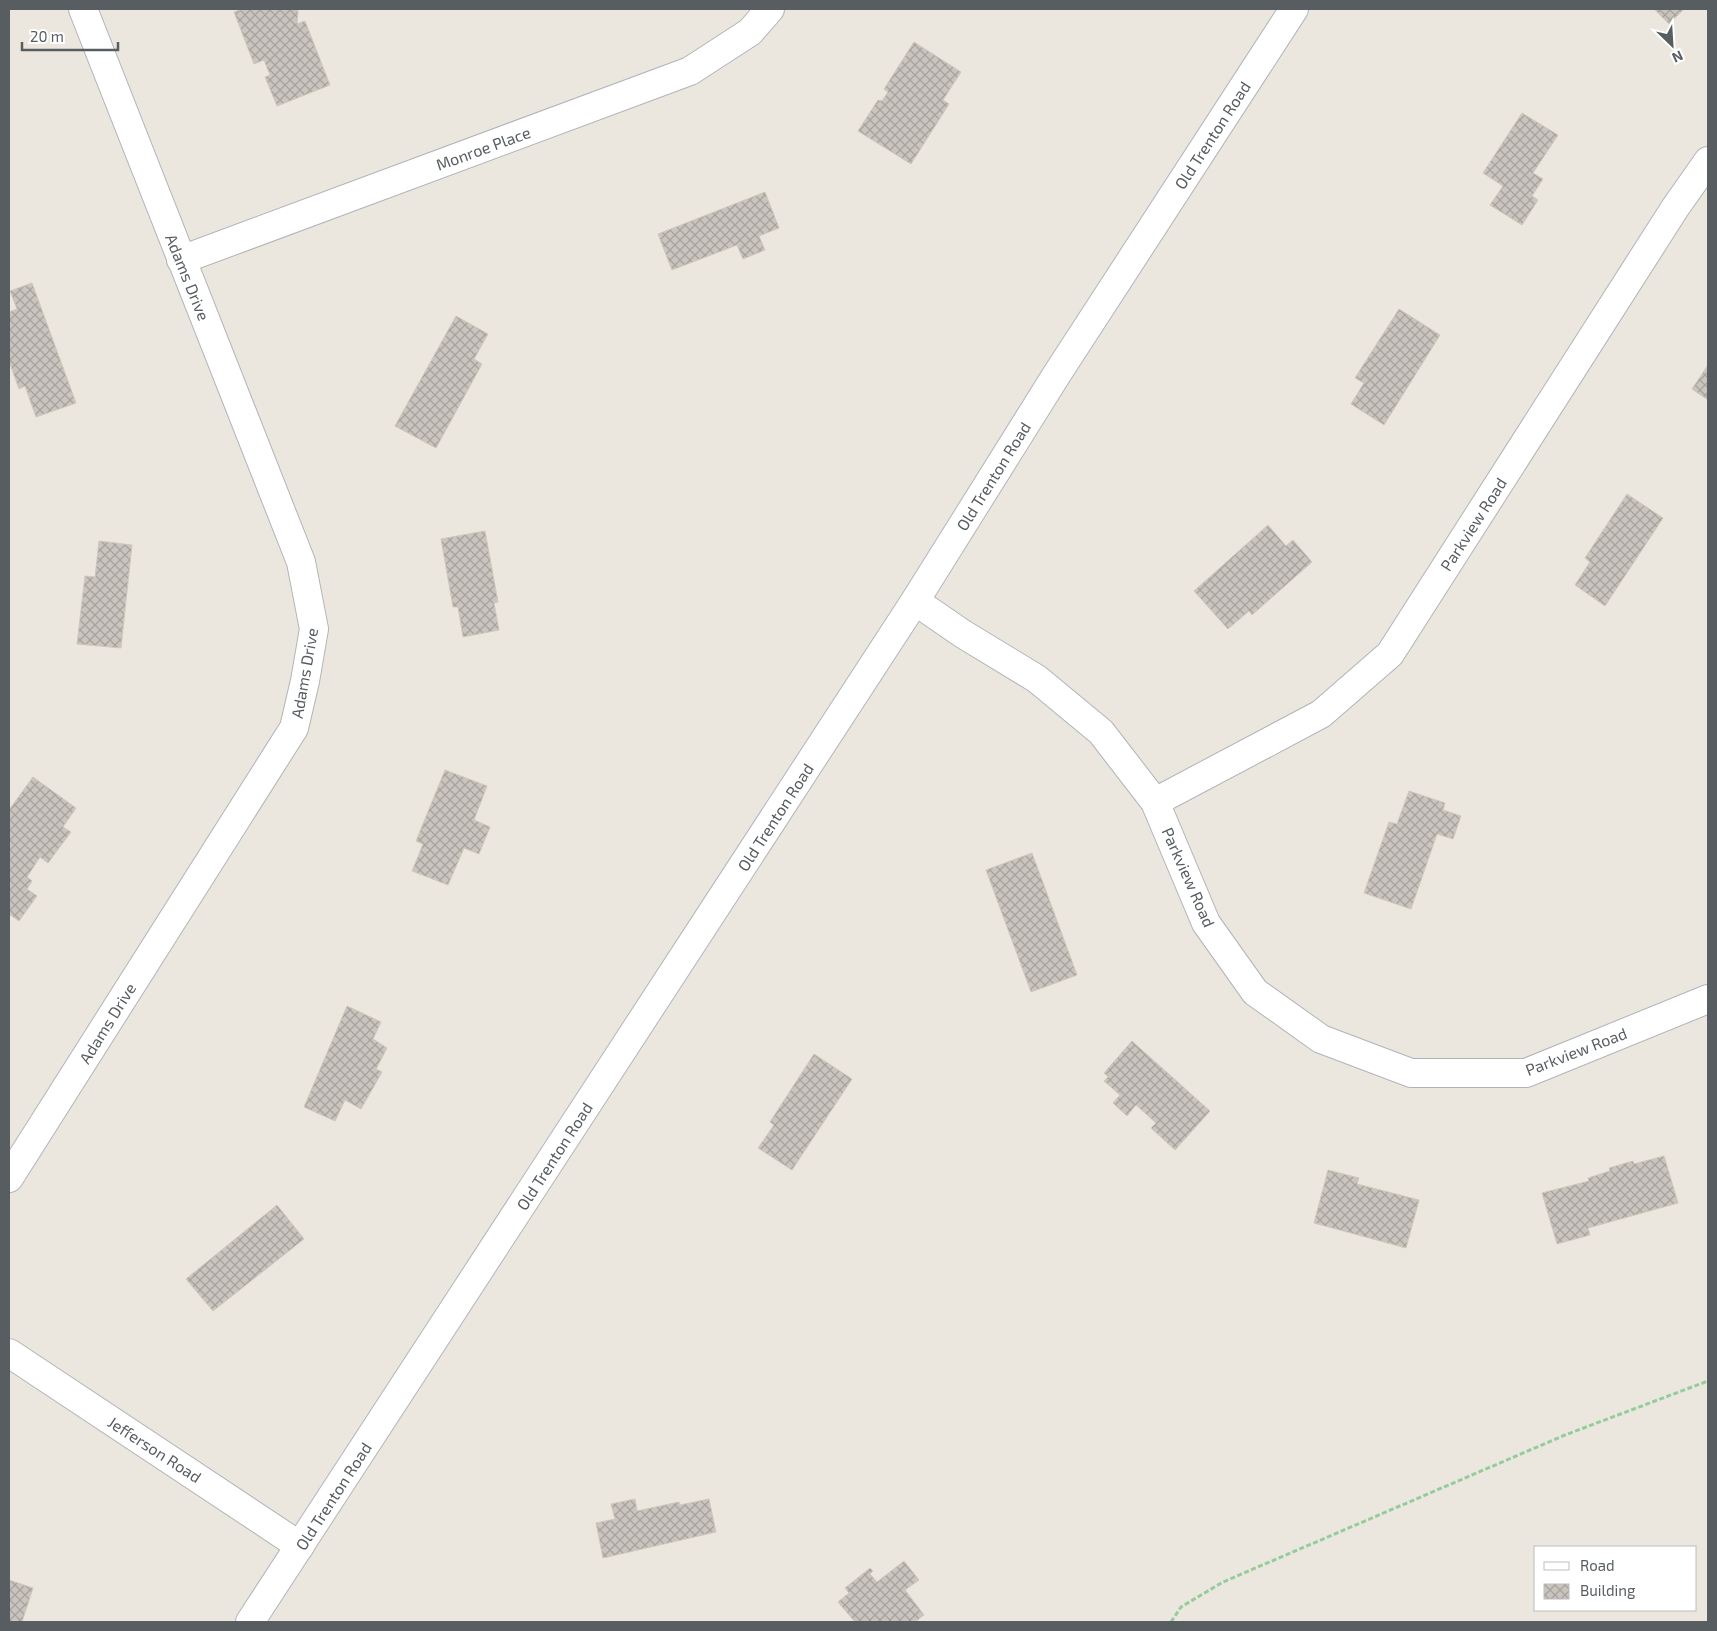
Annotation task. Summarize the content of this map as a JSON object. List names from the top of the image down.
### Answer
{
  "streets": {
    "street": [
      "Old Trenton Road",
      "Monroe Place",
      "Adams Drive",
      "Parkview Road",
      "Jefferson Road"
    ]
  },
  "crossings": [
    ["Old Trenton Road", "Parkview Road"],
    ["Old Trenton Road", "Jefferson Road"],
    ["Monroe Place", "Adams Drive"]
  ],
  "legend": ["Road", "Building"],
  "scale_bar": "20 m",
  "north": "bottom right"
}
